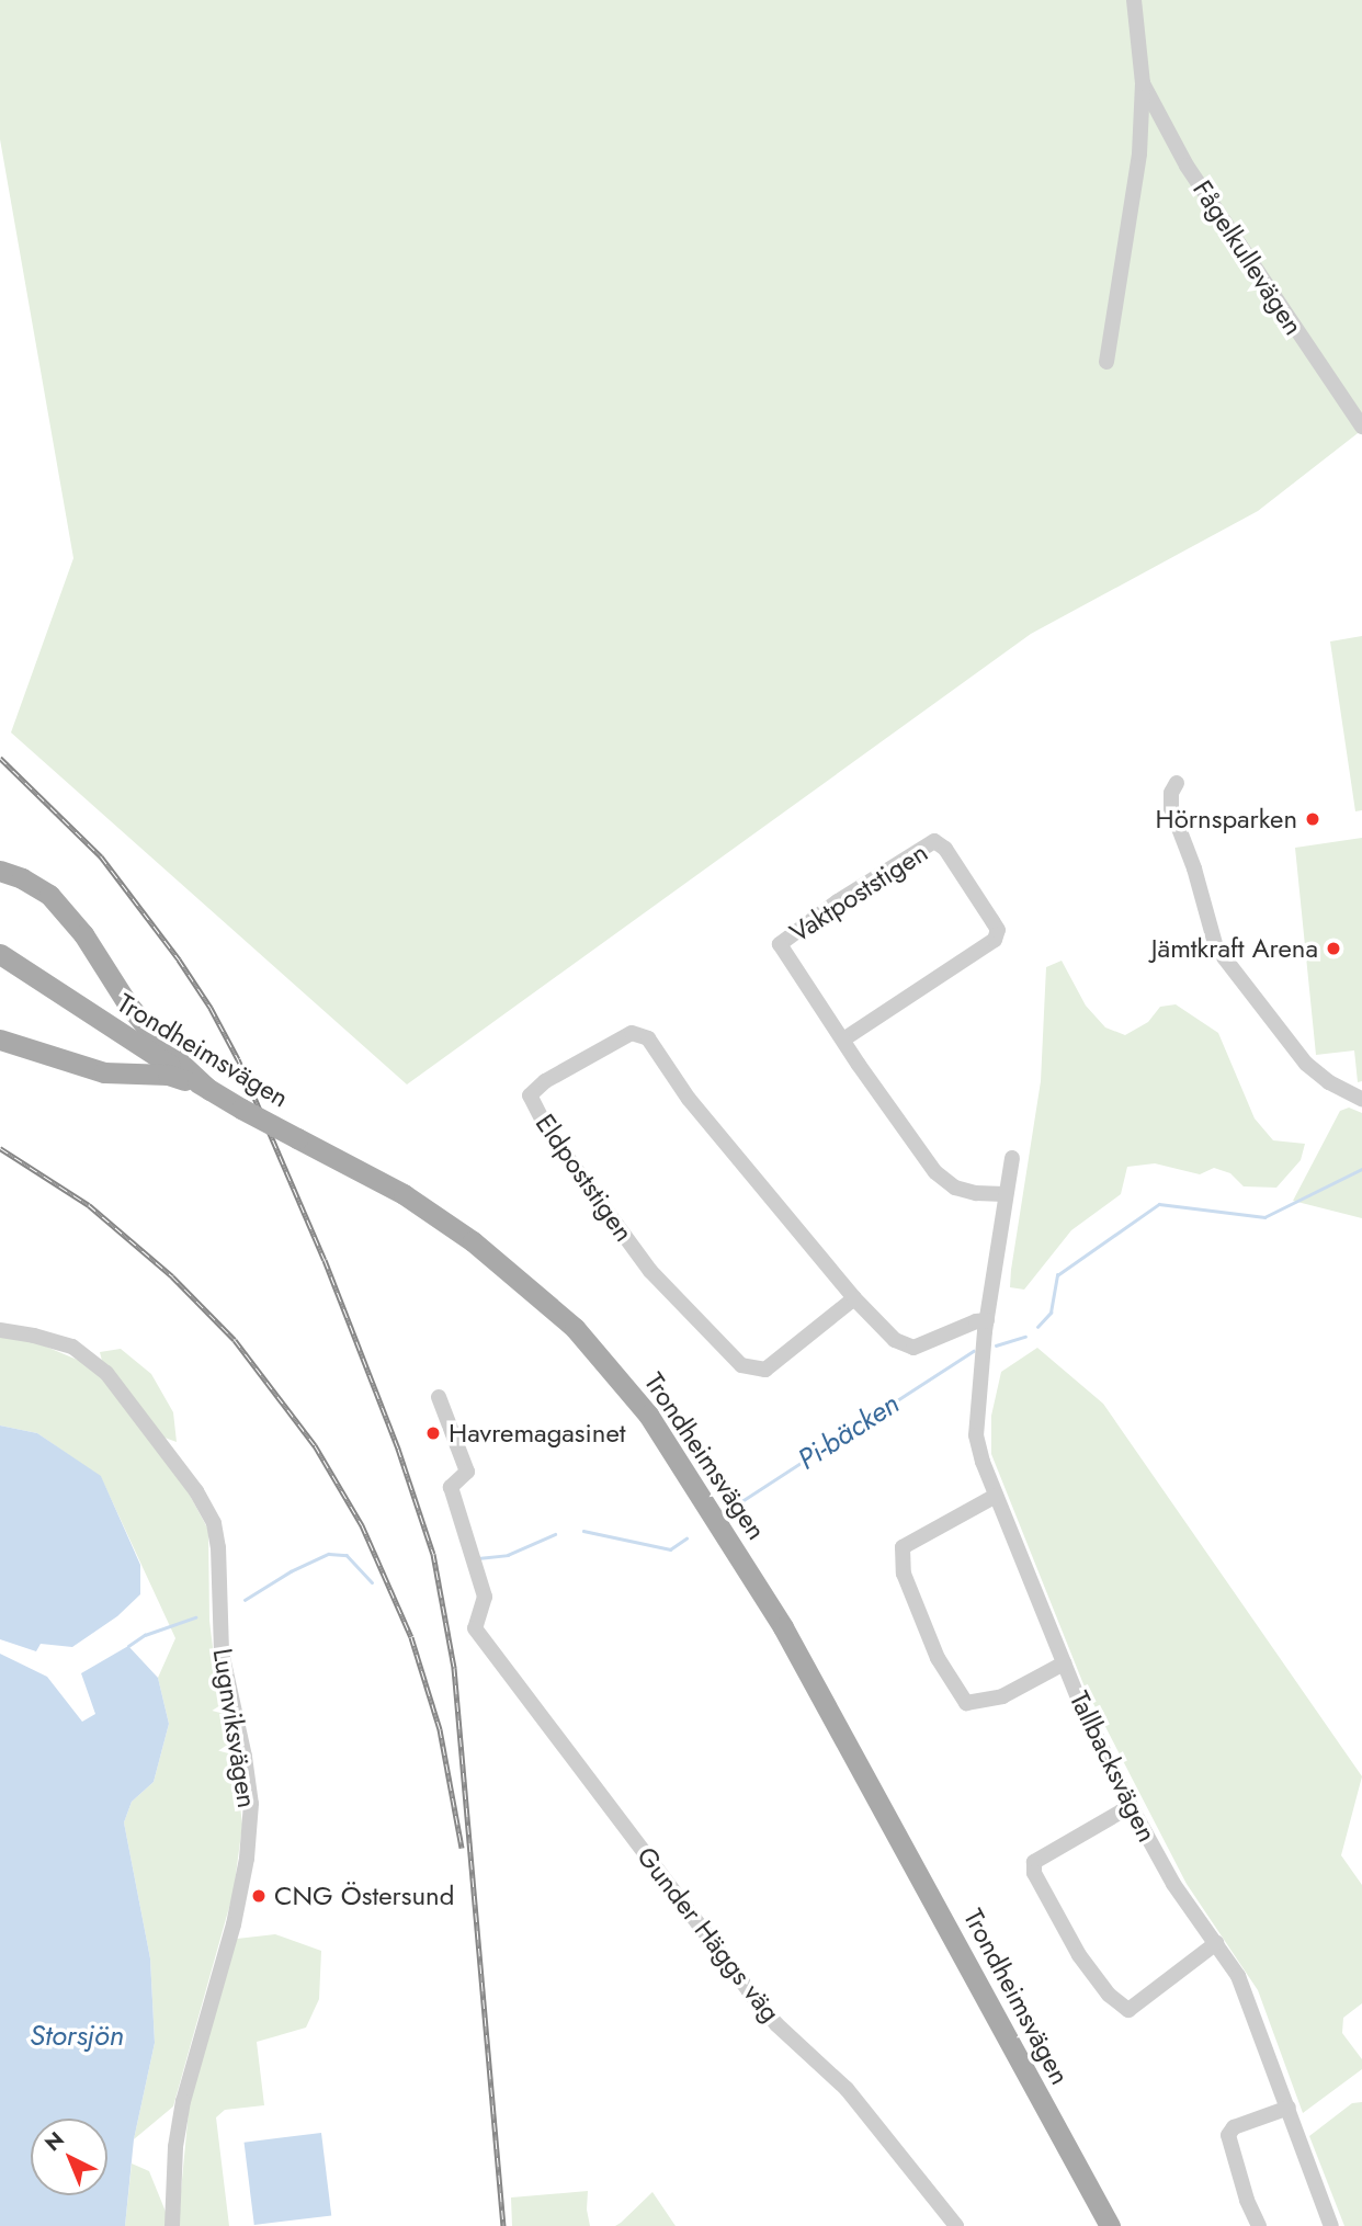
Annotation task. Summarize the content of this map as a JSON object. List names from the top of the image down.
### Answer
{
  "streets": {
    "main road": ["Trondheimsvägen"],
    "street": [
      "Fågelkullevägen",
      "Vaktpoststigen",
      "Eldpoststigen",
      "Lugnviksvägen",
      "Tallbacksvägen",
      "Gunder Häggs väg"
    ]
  },
  "crossings": [
    ["Vaktpoststigen", "Tallbacksvägen"],
    ["Eldpoststigen", "Tallbacksvägen"]
  ],
  "water": ["Pi-bäcken", "Storsjön"],
  "places": [
    "Hörnsparken",
    "Jämtkraft Arena",
    "Havremagasinet",
    "CNG Östersund"
  ],
  "north": "top left"
}
